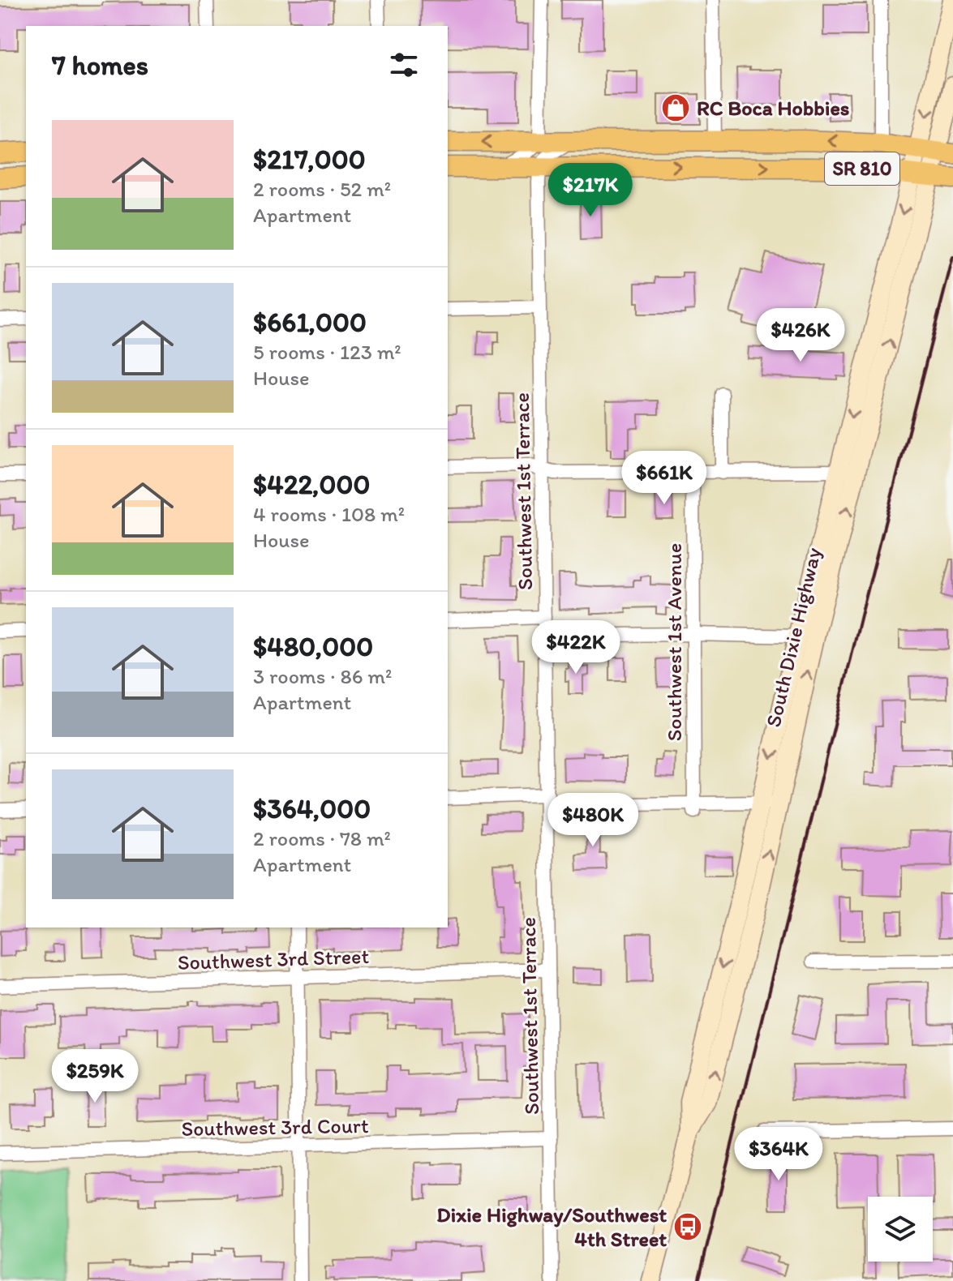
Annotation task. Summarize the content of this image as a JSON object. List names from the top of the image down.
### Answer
{
  "streets": {
    "main road": ["SR 810", "South Dixie Highway"],
    "street": [
      "Southwest 1st Terrace",
      "Southwest 1st Avenue",
      "Southwest 3rd Street",
      "Southwest 3rd Court"
    ]
  },
  "crossings": [
    ["SR 810", "Southwest 1st Terrace"],
    ["SR 810", "South Dixie Highway"],
    ["Southwest 1st Terrace", "Southwest 3rd Street"],
    ["Southwest 1st Terrace", "Southwest 3rd Court"]
  ],
  "places": {
    "shop": ["RC Boca Hobbies"],
    "bus stop": ["Dixie Highway/Southwest 4th Street"]
  },
  "page": {
    "heading": "7 homes",
    "list": [
      {
        "name": "$217,000",
        "note": "2 rooms · 52 m² · Apartment"
      },
      {
        "name": "$661,000",
        "note": "5 rooms · 123 m² · House"
      },
      {
        "name": "$422,000",
        "note": "4 rooms · 108 m² · House"
      },
      {
        "name": "$480,000",
        "note": "3 rooms · 86 m² · Apartment"
      },
      {
        "name": "$364,000",
        "note": "2 rooms · 78 m² · Apartment"
      }
    ],
    "price": [
      "$217K",
      "$426K",
      "$661K",
      "$422K",
      "$480K",
      "$259K",
      "$364K"
    ]
  }
}
